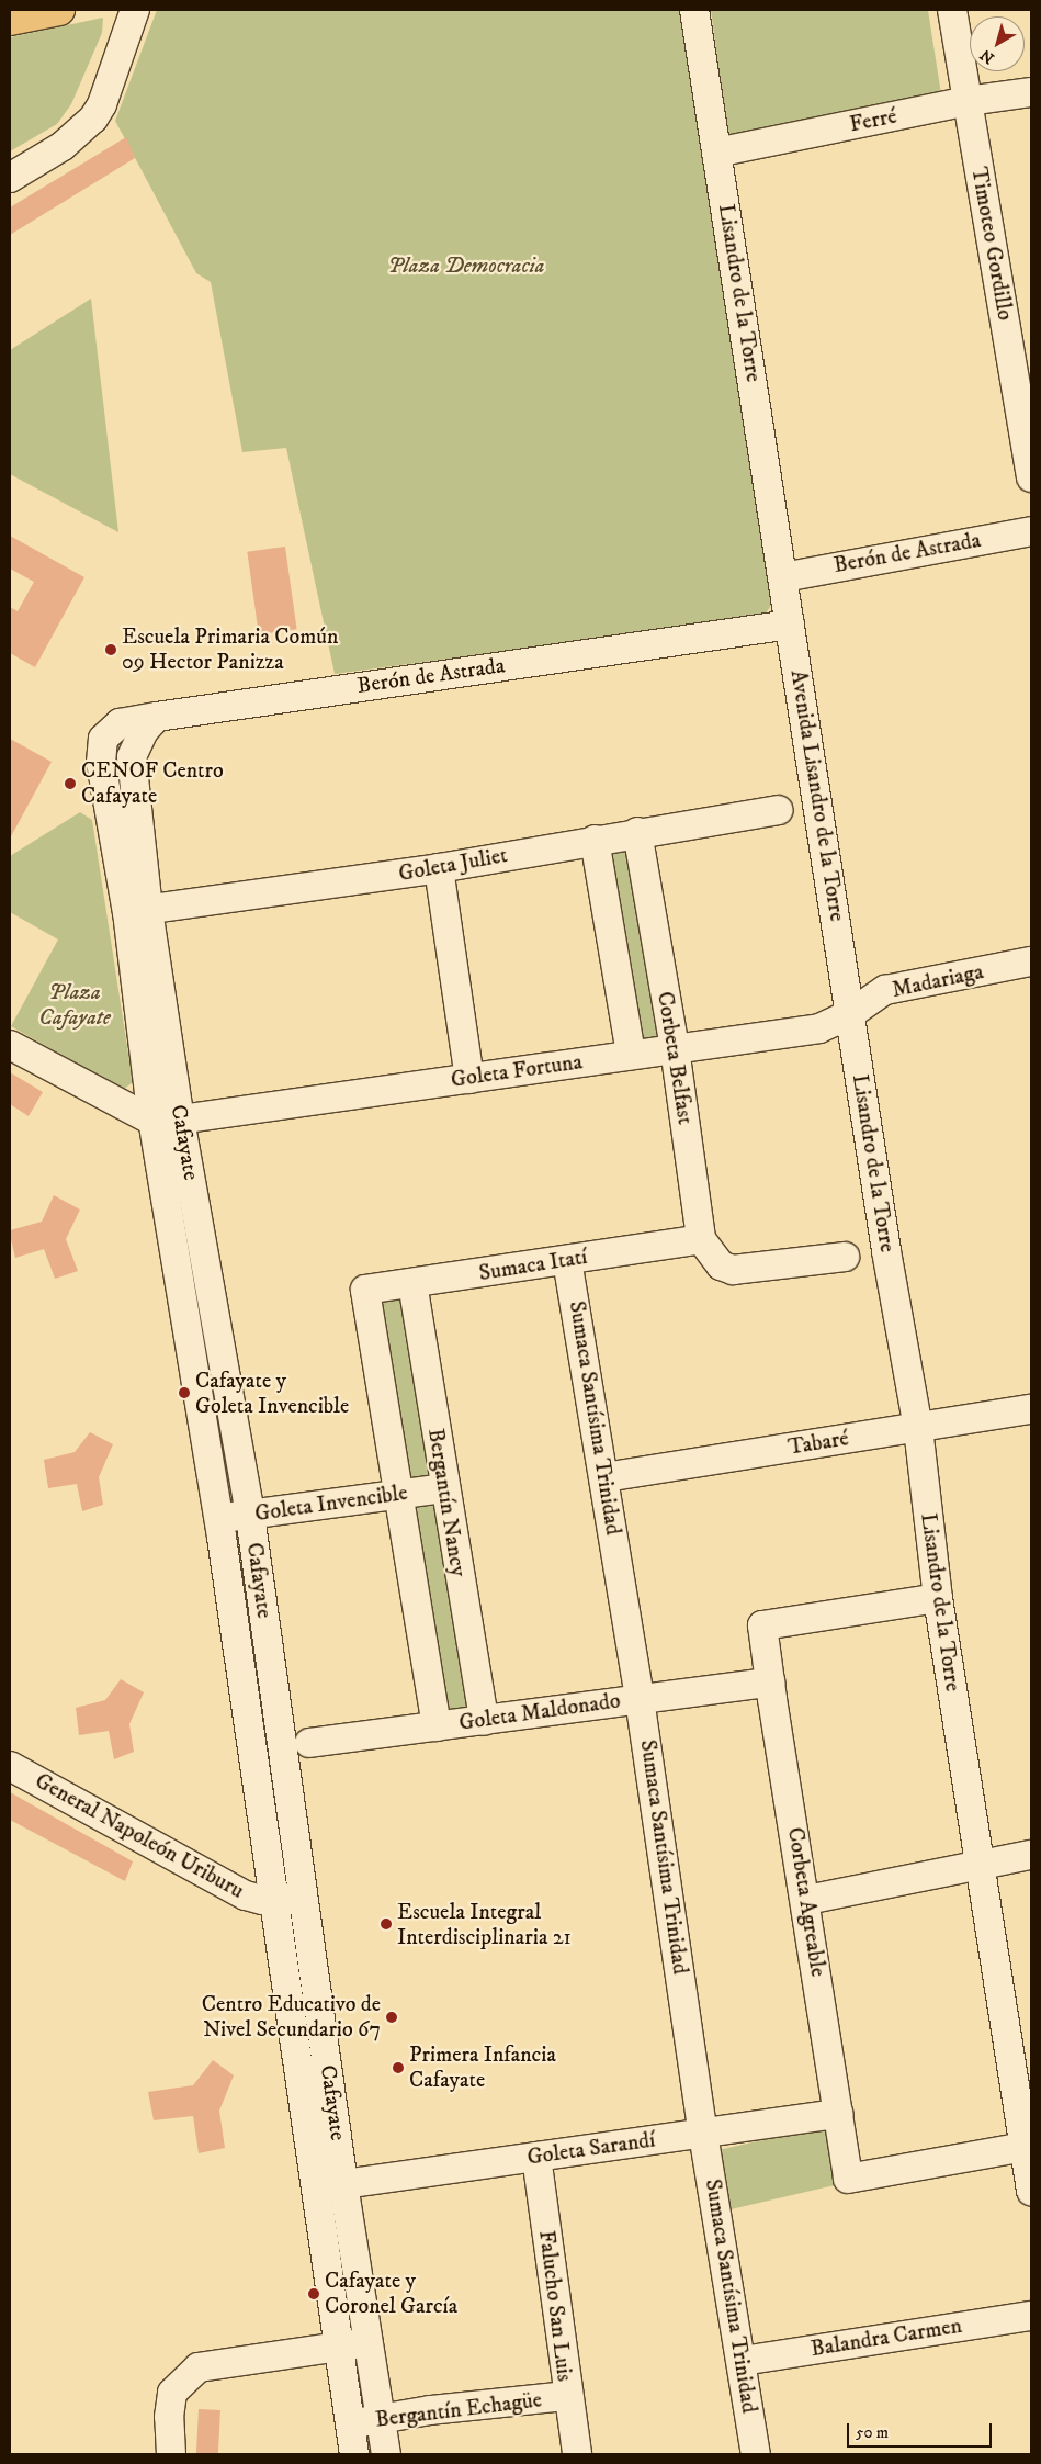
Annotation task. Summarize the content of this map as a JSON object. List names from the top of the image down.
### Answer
{
  "streets": {
    "street": [
      "Ferré",
      "Timoteo Gordillo",
      "Lisandro de la Torre",
      "Berón de Astrada",
      "Avenida Lisandro de la Torre",
      "Goleta Juliet",
      "Madariaga",
      "Corbeta Belfast",
      "Goleta Fortuna",
      "Cafayate",
      "Sumaca Itatí",
      "Sumaca Santísima Trinidad",
      "Tabaré",
      "Bergantín Nancy",
      "Goleta Invencible",
      "Goleta Maldonado",
      "General Napoleón Uriburu",
      "Corbeta Agreable",
      "Goleta Sarandí",
      "Falucho San Luis",
      "Balandra Carmen",
      "Bergantín Echagüe"
    ]
  },
  "crossings": [
    ["Ferré", "Timoteo Gordillo"],
    ["Ferré", "Lisandro de la Torre"],
    ["Lisandro de la Torre", "Berón de Astrada"],
    ["Lisandro de la Torre", "Avenida Lisandro de la Torre"],
    ["Lisandro de la Torre", "Madariaga"],
    ["Lisandro de la Torre", "Goleta Fortuna"],
    ["Lisandro de la Torre", "Tabaré"],
    ["Lisandro de la Torre", "Corbeta Agreable"],
    ["Berón de Astrada", "Avenida Lisandro de la Torre"],
    ["Berón de Astrada", "Cafayate"],
    ["Avenida Lisandro de la Torre", "Madariaga"],
    ["Avenida Lisandro de la Torre", "Goleta Fortuna"],
    ["Goleta Juliet", "Corbeta Belfast"],
    ["Goleta Juliet", "Cafayate"],
    ["Madariaga", "Goleta Fortuna"],
    ["Corbeta Belfast", "Goleta Fortuna"],
    ["Corbeta Belfast", "Sumaca Itatí"],
    ["Goleta Fortuna", "Cafayate"],
    ["Cafayate", "Goleta Invencible"],
    ["Cafayate", "General Napoleón Uriburu"],
    ["Cafayate", "Goleta Sarandí"],
    ["Cafayate", "Bergantín Echagüe"],
    ["Sumaca Itatí", "Sumaca Santísima Trinidad"],
    ["Sumaca Itatí", "Bergantín Nancy"],
    ["Sumaca Santísima Trinidad", "Tabaré"],
    ["Sumaca Santísima Trinidad", "Goleta Maldonado"],
    ["Sumaca Santísima Trinidad", "Goleta Sarandí"],
    ["Sumaca Santísima Trinidad", "Balandra Carmen"],
    ["Bergantín Nancy", "Goleta Invencible"],
    ["Bergantín Nancy", "Goleta Maldonado"],
    ["Goleta Maldonado", "Corbeta Agreable"],
    ["Corbeta Agreable", "Goleta Sarandí"],
    ["Goleta Sarandí", "Falucho San Luis"],
    ["Falucho San Luis", "Bergantín Echagüe"]
  ],
  "parks": ["Plaza Democracia", "Plaza Cafayate"],
  "places": [
    "Escuela Primaria Común 09 Hector Panizza",
    "CENOF Centro Cafayate",
    "Cafayate y Goleta Invencible",
    "Escuela Integral Interdisciplinaria 21",
    "Centro Educativo de Nivel Secundario 67",
    "Primera Infancia Cafayate",
    "Cafayate y Coronel García"
  ],
  "scale_bar": "50 m",
  "north": "bottom left"
}
